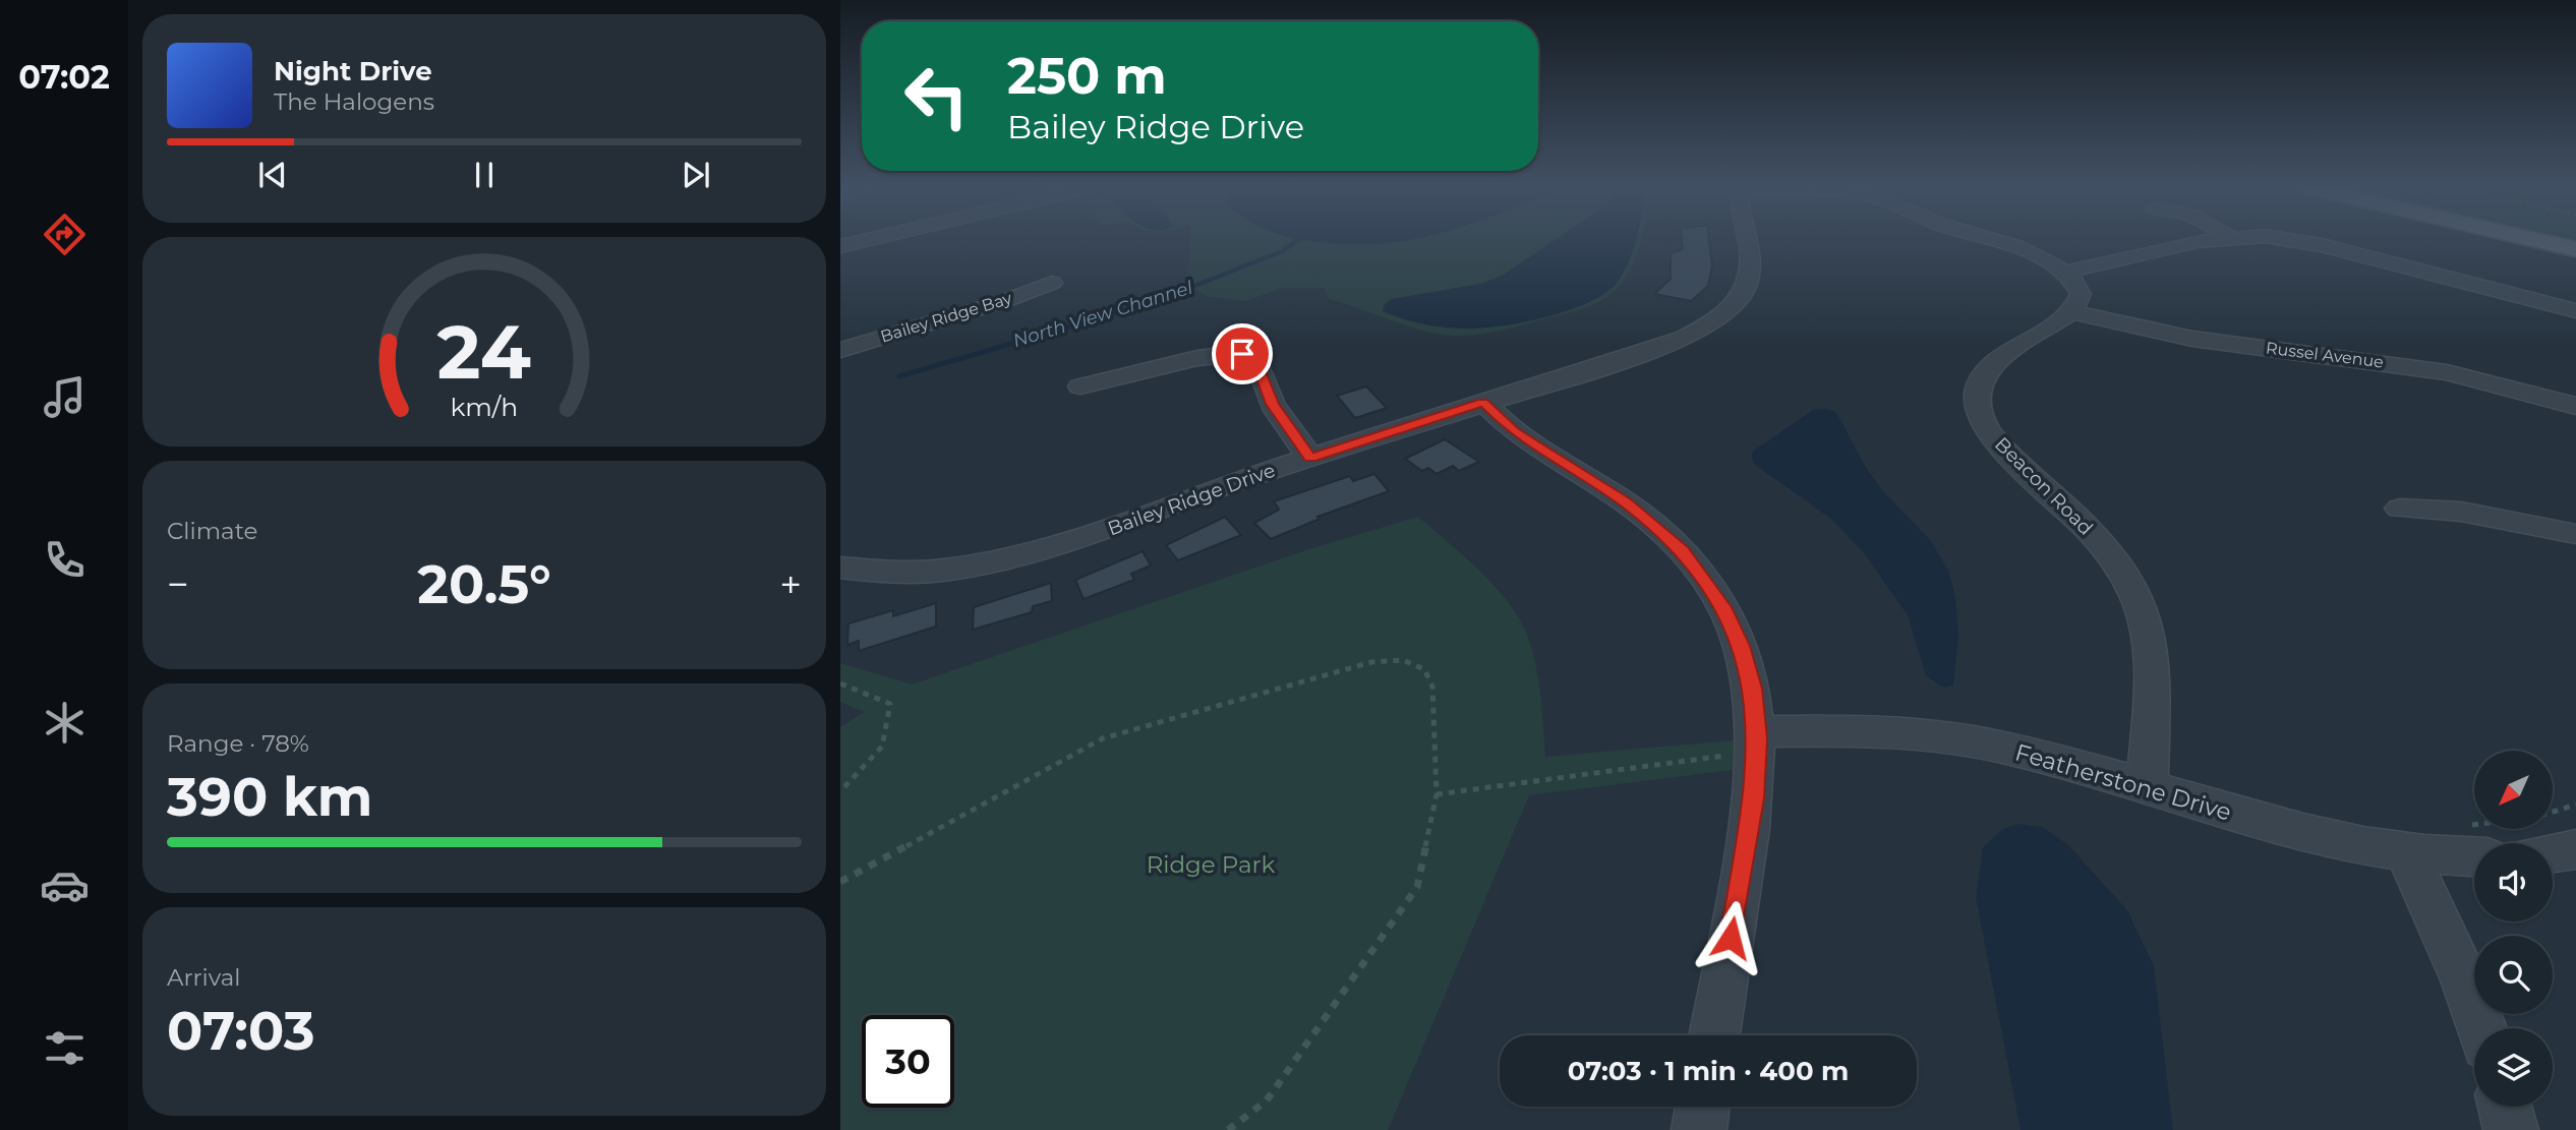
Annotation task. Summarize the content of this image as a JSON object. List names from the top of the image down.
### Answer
{
  "streets": {
    "street": [
      "Bailey Ridge Bay",
      "Russel Avenue",
      "Beacon Road",
      "Bailey Ridge Drive",
      "Featherstone Drive"
    ]
  },
  "crossings": [
    ["Russel Avenue", "Beacon Road"],
    ["Beacon Road", "Featherstone Drive"]
  ],
  "water": ["North View Channel"],
  "parks": ["Ridge Park"],
  "north": "bottom left",
  "page": {
    "tabs": "07:02",
    "turn": ["250 m", "Bailey Ridge Drive"],
    "song": ["Night Drive", "The Halogens"],
    "tile": [
      "Climate",
      ["Range · 78%", "390 km"],
      ["Arrival", "07:03"]
    ],
    "heat": ["−", "20.5°", "+"],
    "limit": "30",
    "trip": "07:03 · 1 min · 400 m",
    "gauge": ["24", "km/h"]
  }
}
